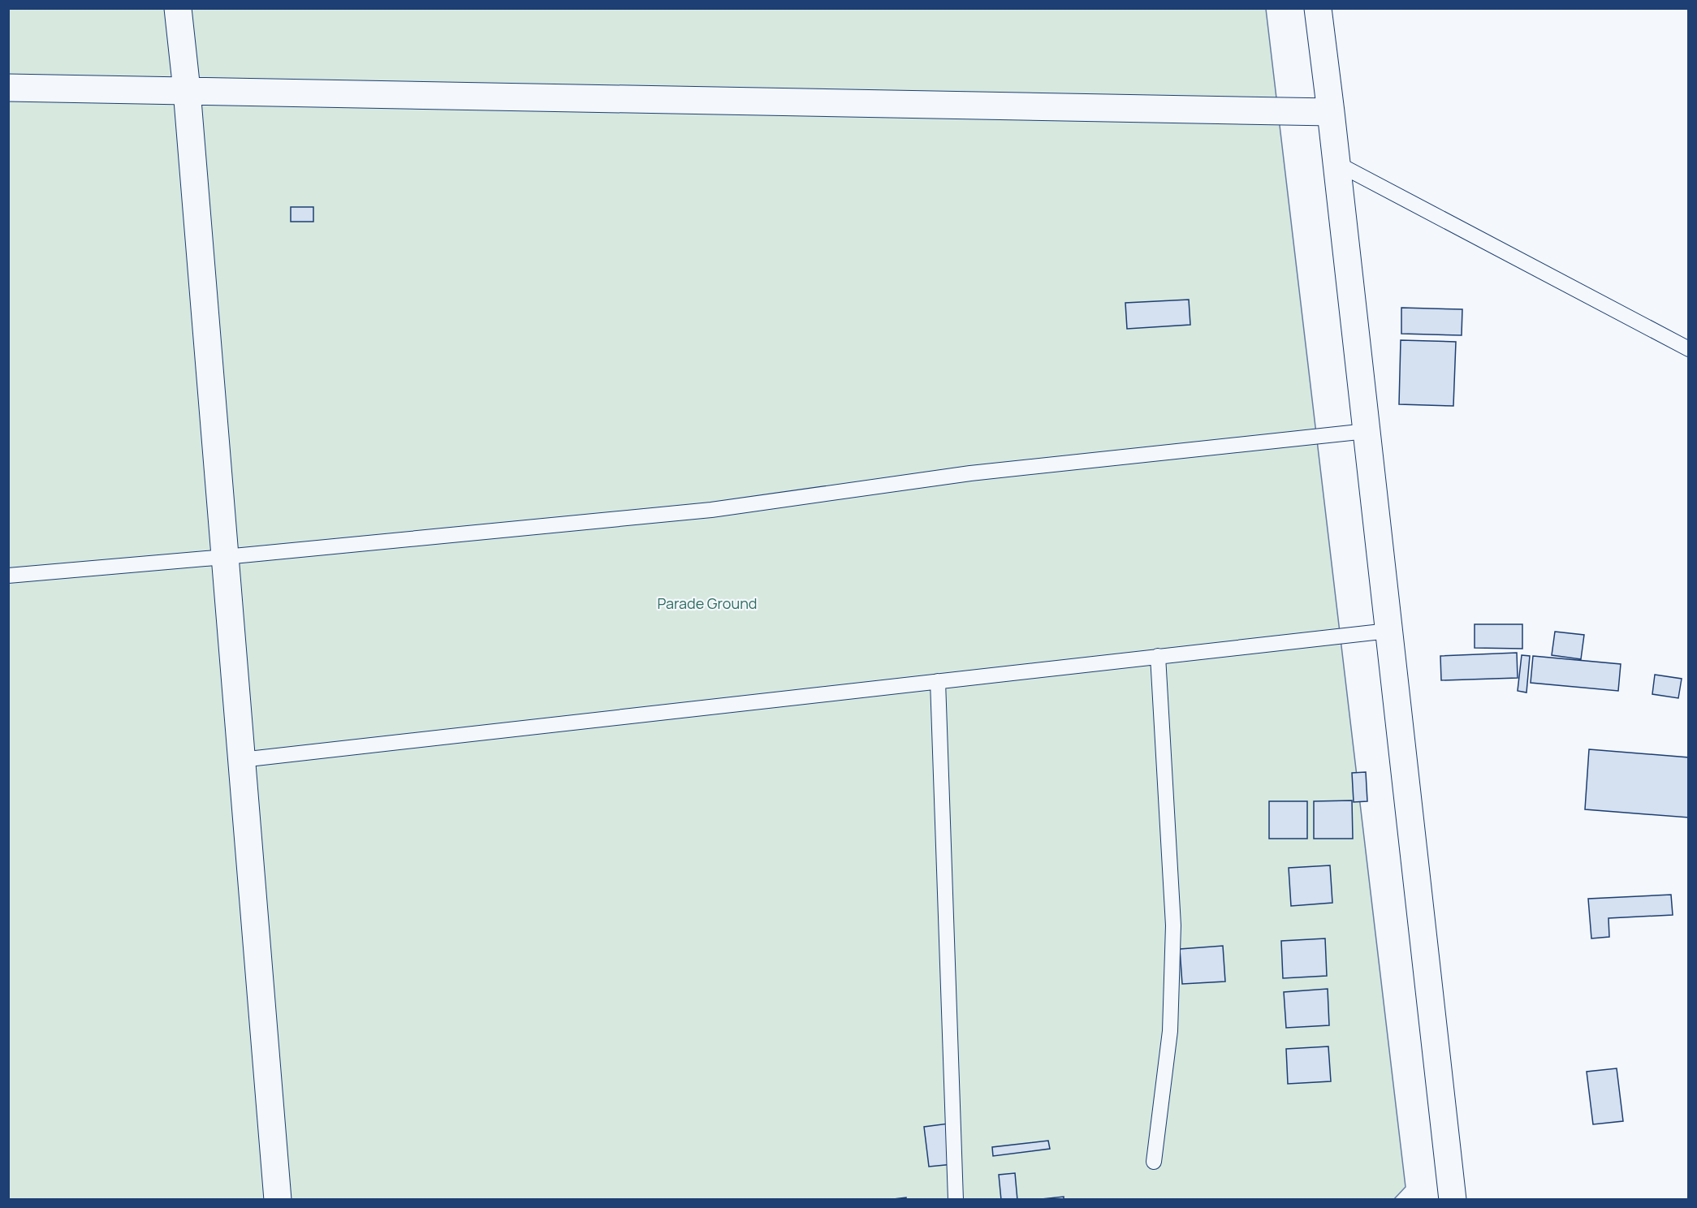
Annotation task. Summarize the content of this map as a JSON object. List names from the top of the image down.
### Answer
{
  "parks": ["Parade Ground"]
}
